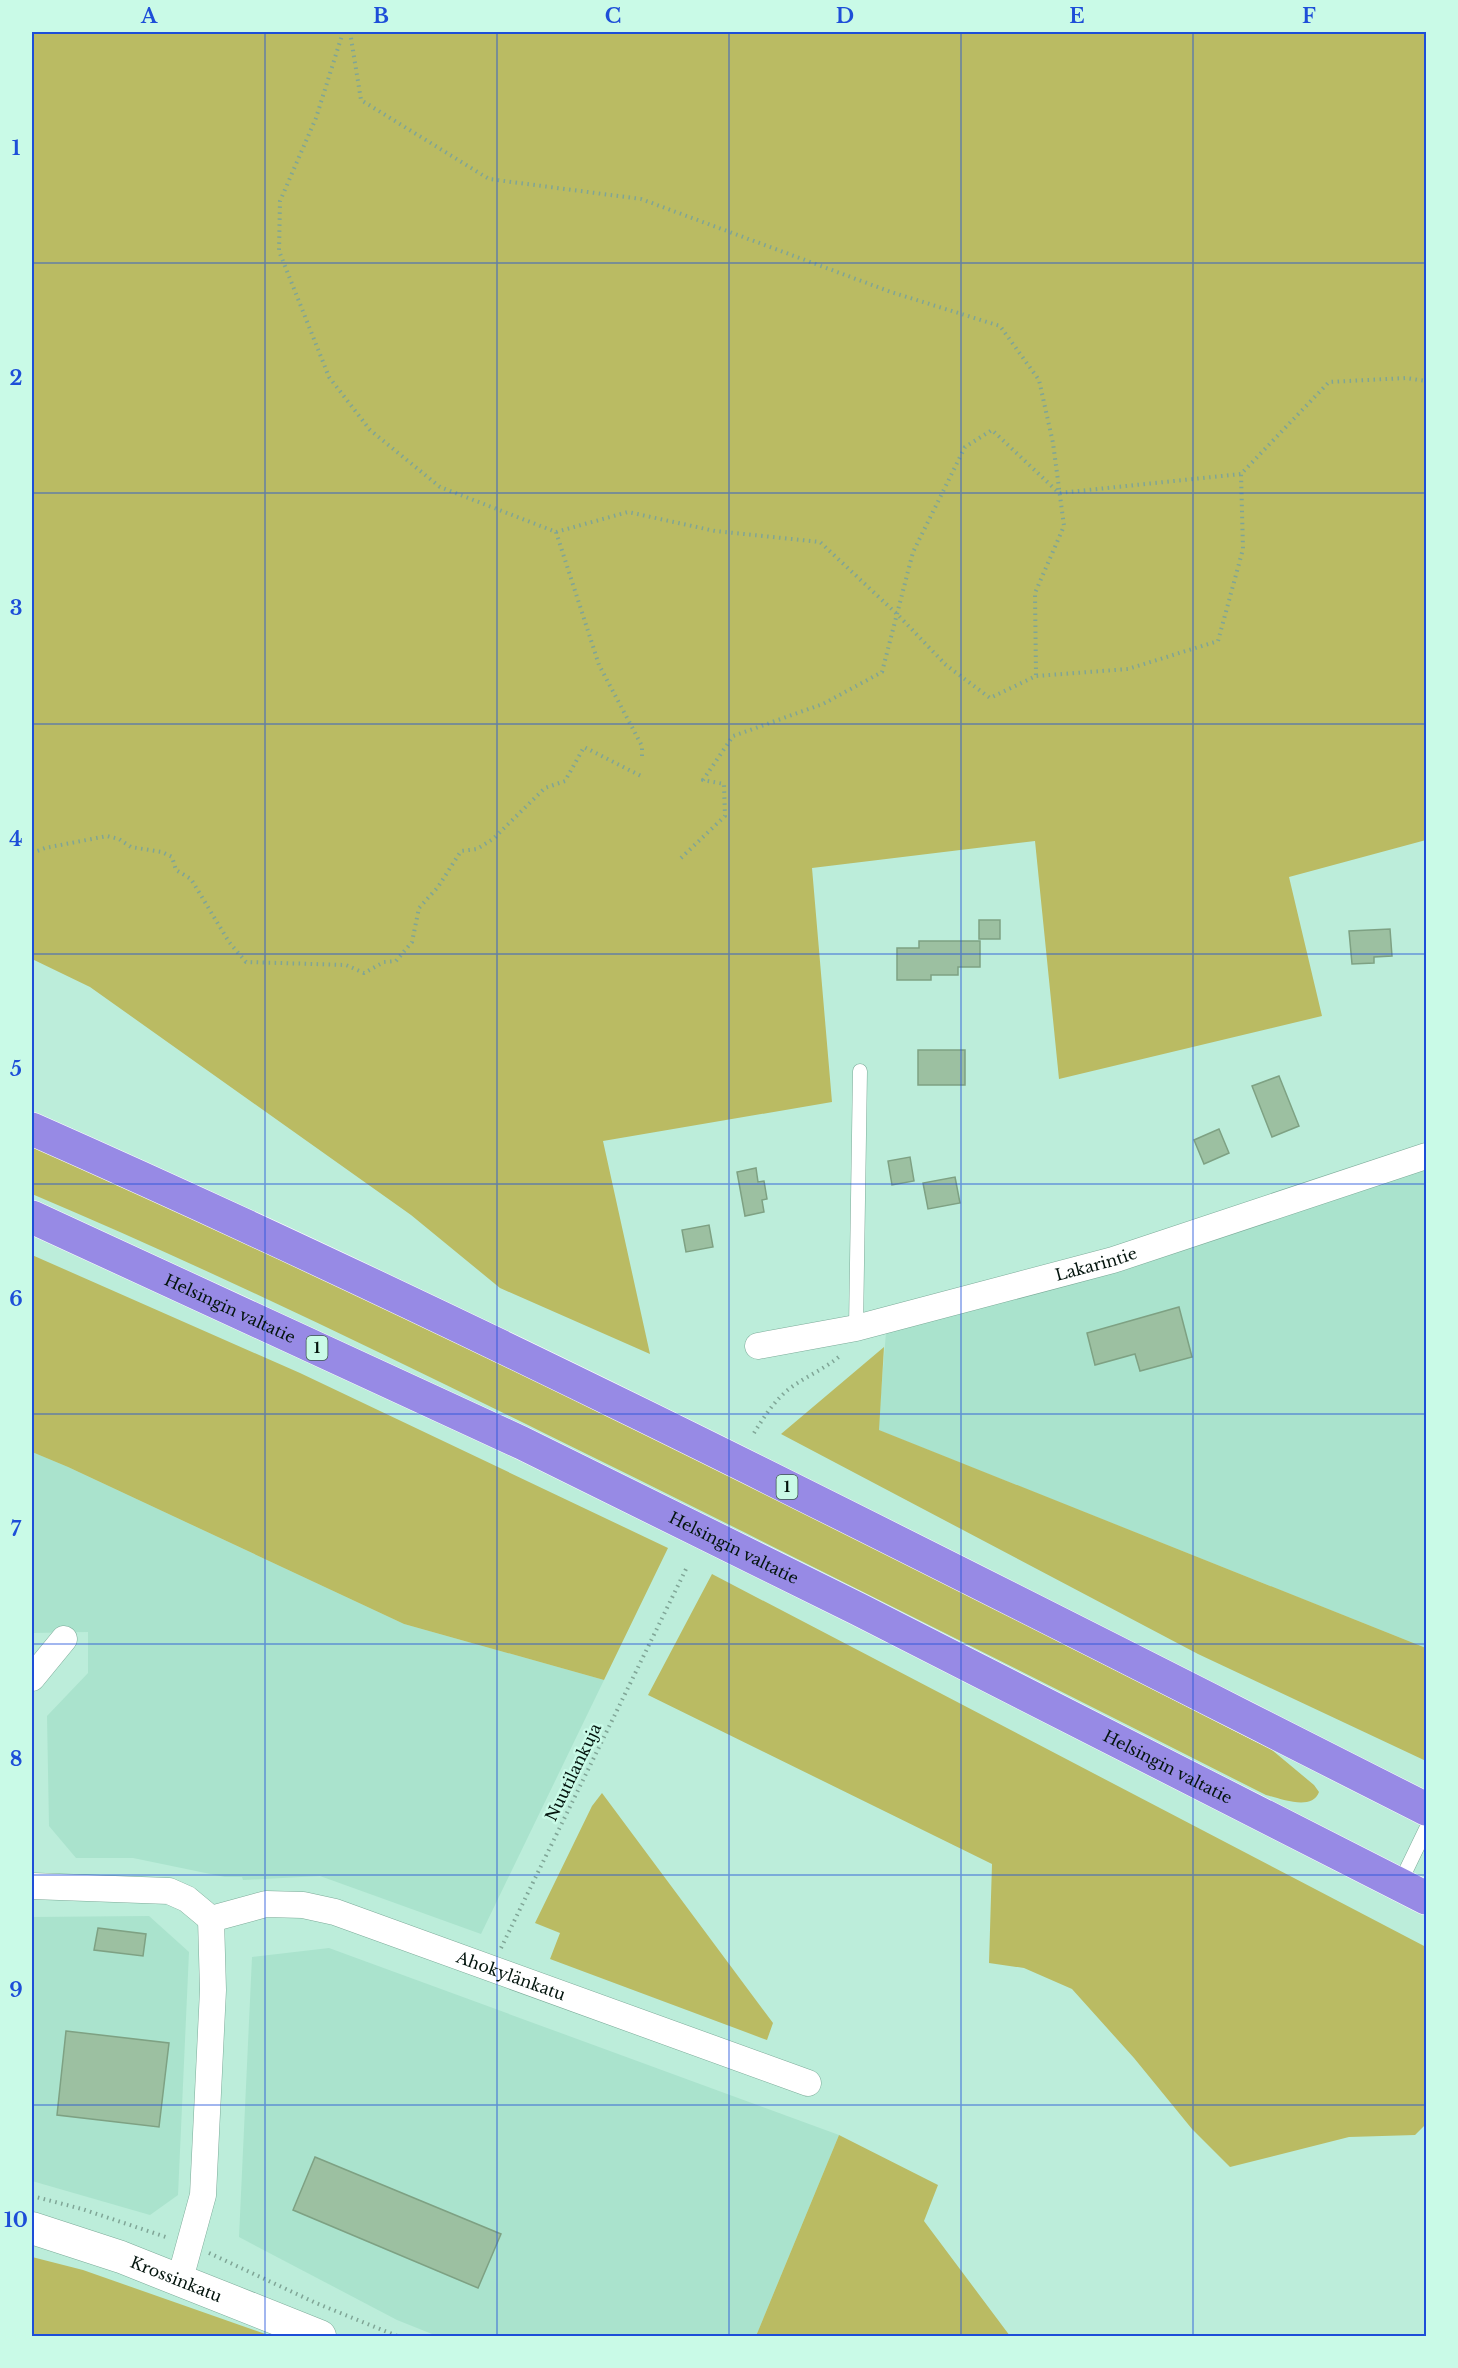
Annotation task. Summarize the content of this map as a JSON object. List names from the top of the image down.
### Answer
{
  "streets": {
    "highway": ["Helsingin valtatie", "1"],
    "street": ["Lakarintie", "Ahokylänkatu", "Krossinkatu"],
    "path": ["Nuutilankuja"]
  },
  "crossings": [
    ["Nuutilankuja", "Ahokylänkatu"]
  ],
  "grid": {
    "columns": [
      "A",
      "B",
      "C",
      "D",
      "E",
      "F"
    ],
    "rows": [
      "1",
      "2",
      "3",
      "4",
      "5",
      "6",
      "7",
      "8",
      "9",
      "10"
    ]
  }
}
